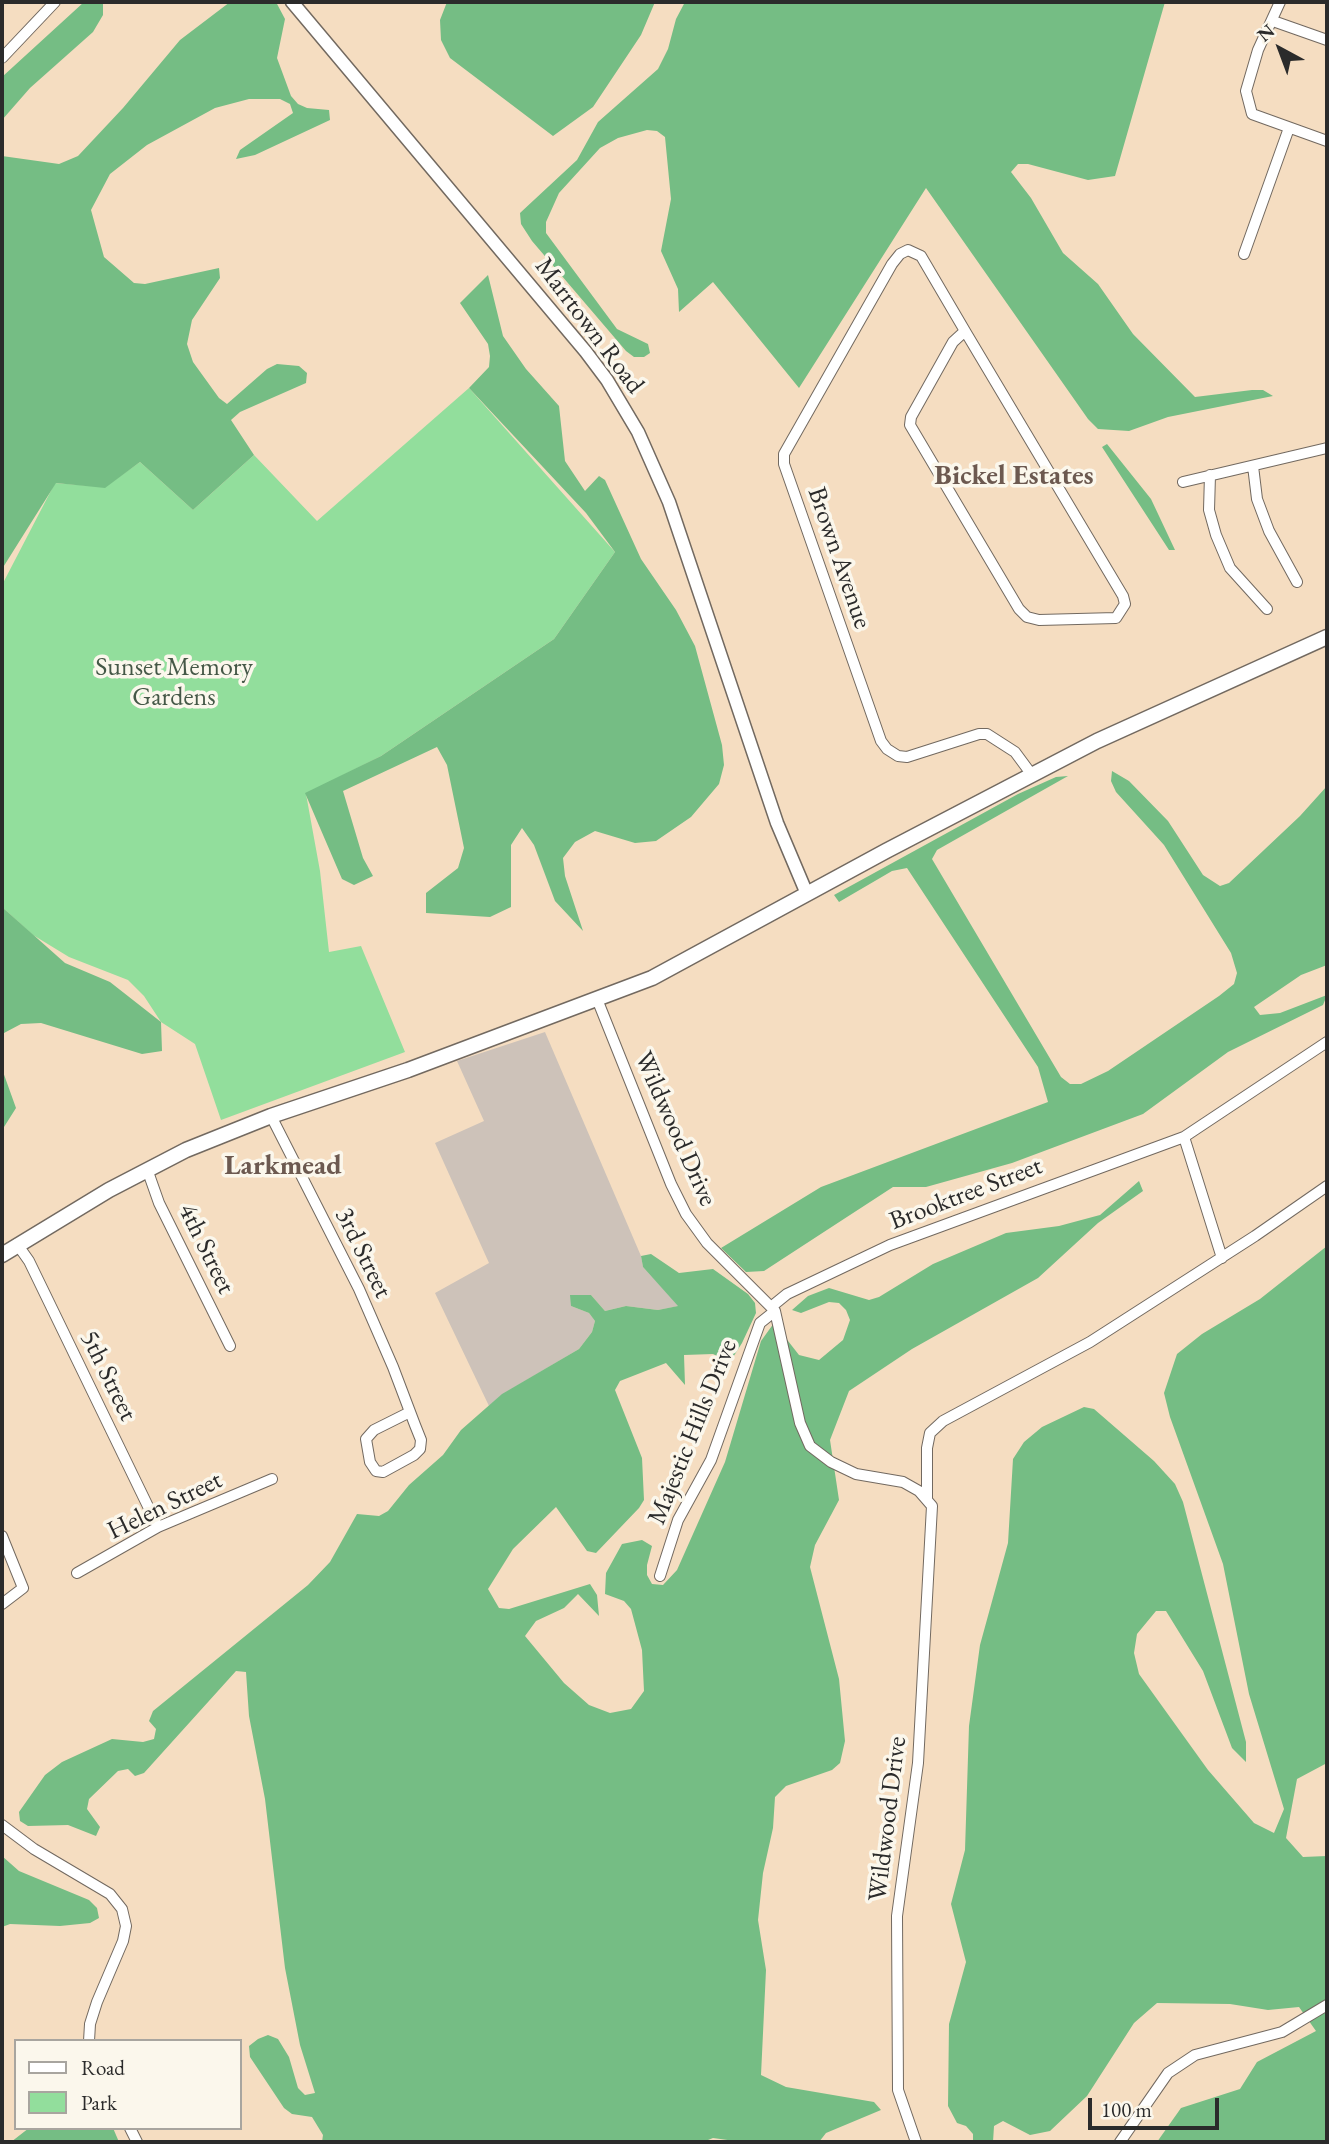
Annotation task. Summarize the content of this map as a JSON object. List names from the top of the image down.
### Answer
{
  "streets": {
    "street": [
      "Marrtown Road",
      "Brown Avenue",
      "Wildwood Drive",
      "Brooktree Street",
      "4th Street",
      "3rd Street",
      "5th Street",
      "Majestic Hills Drive",
      "Helen Street"
    ]
  },
  "crossings": [
    ["Wildwood Drive", "Brooktree Street"],
    ["Wildwood Drive", "Majestic Hills Drive"],
    ["Brooktree Street", "Majestic Hills Drive"],
    ["5th Street", "Helen Street"]
  ],
  "districts": ["Bickel Estates", "Larkmead"],
  "parks": ["Sunset Memory Gardens"],
  "legend": ["Road", "Park"],
  "scale_bar": "100 m",
  "north": "top left"
}
